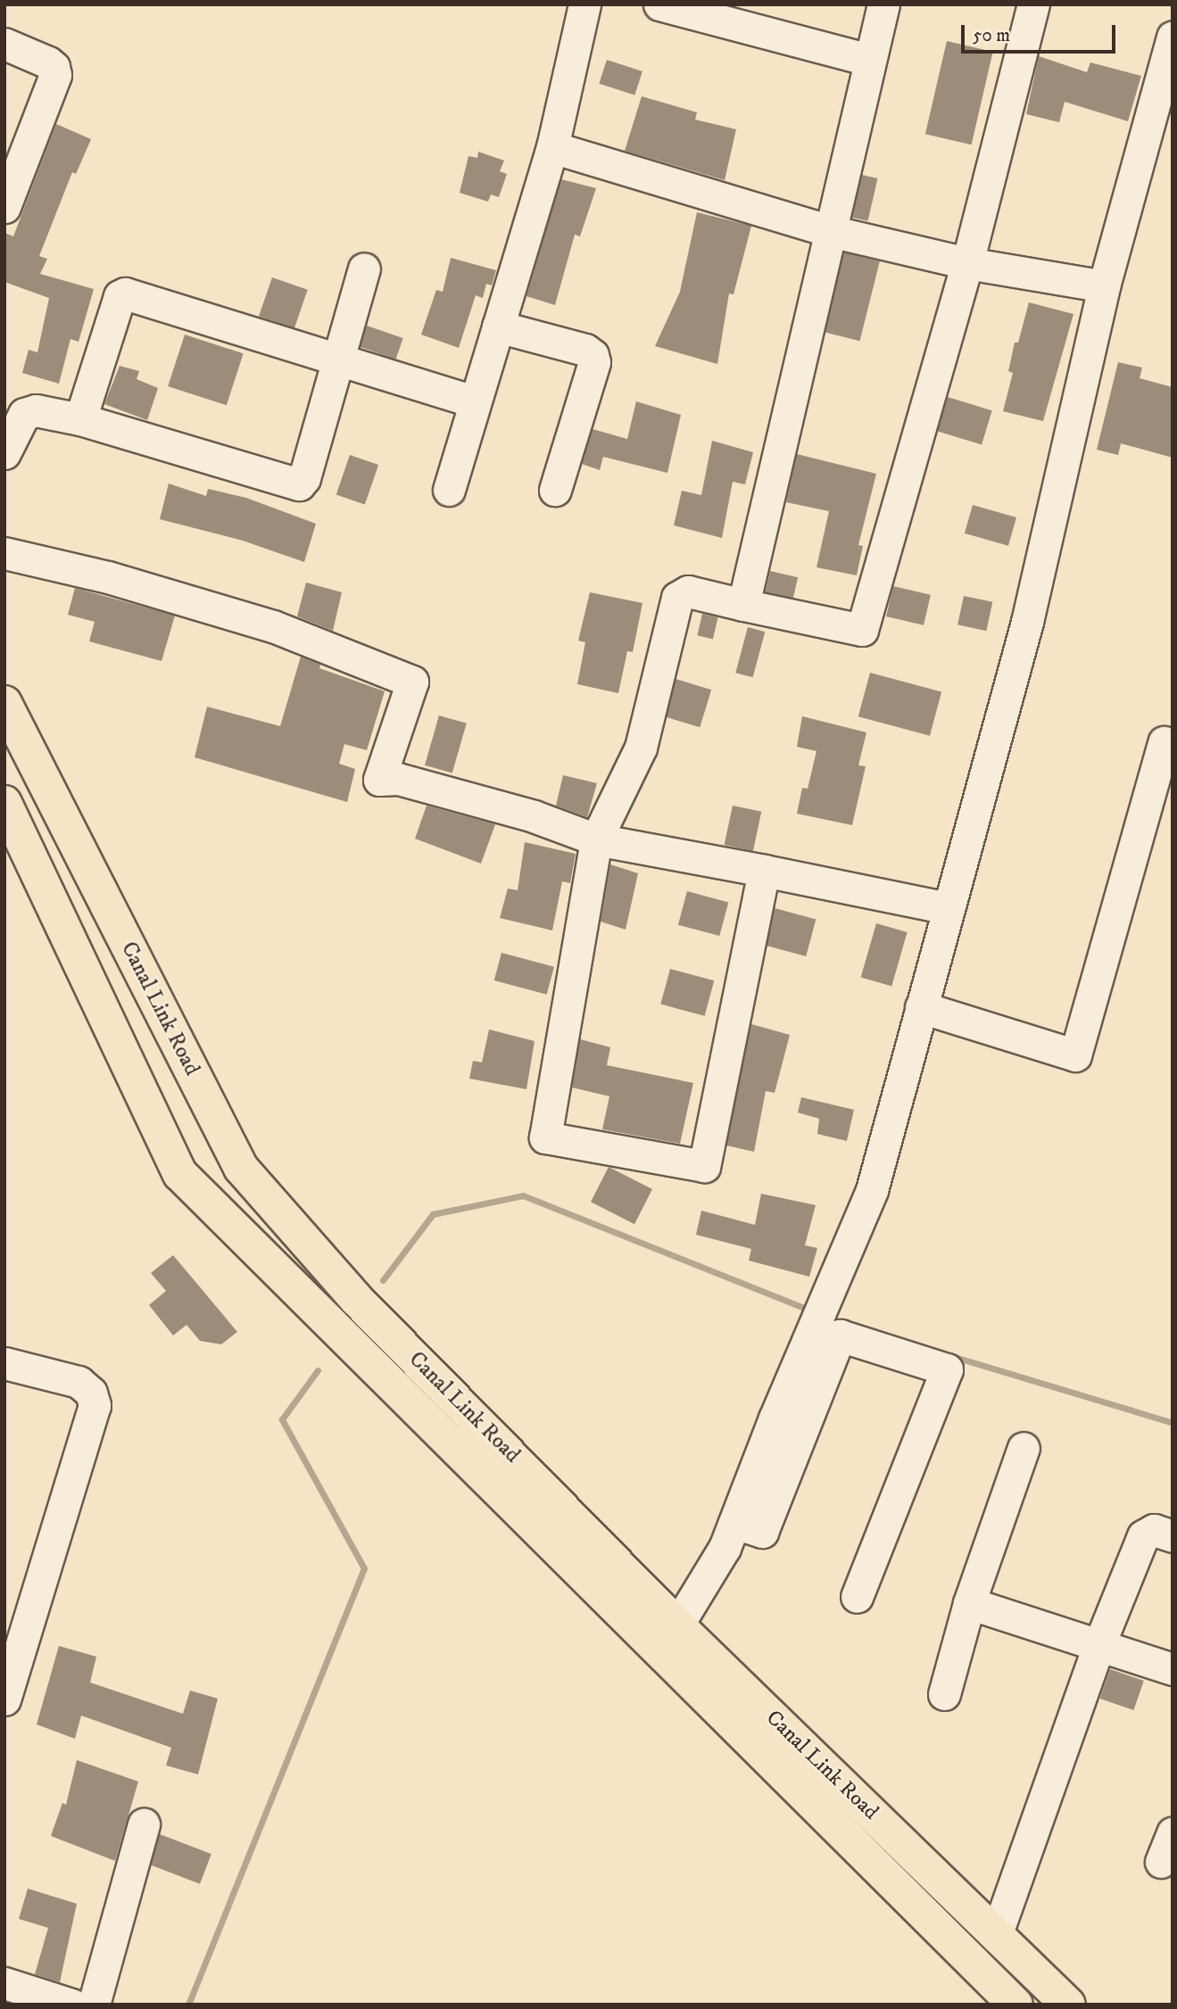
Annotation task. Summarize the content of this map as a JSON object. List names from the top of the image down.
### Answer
{
  "streets": {
    "main road": ["Canal Link Road"]
  },
  "scale_bar": "50 m"
}
